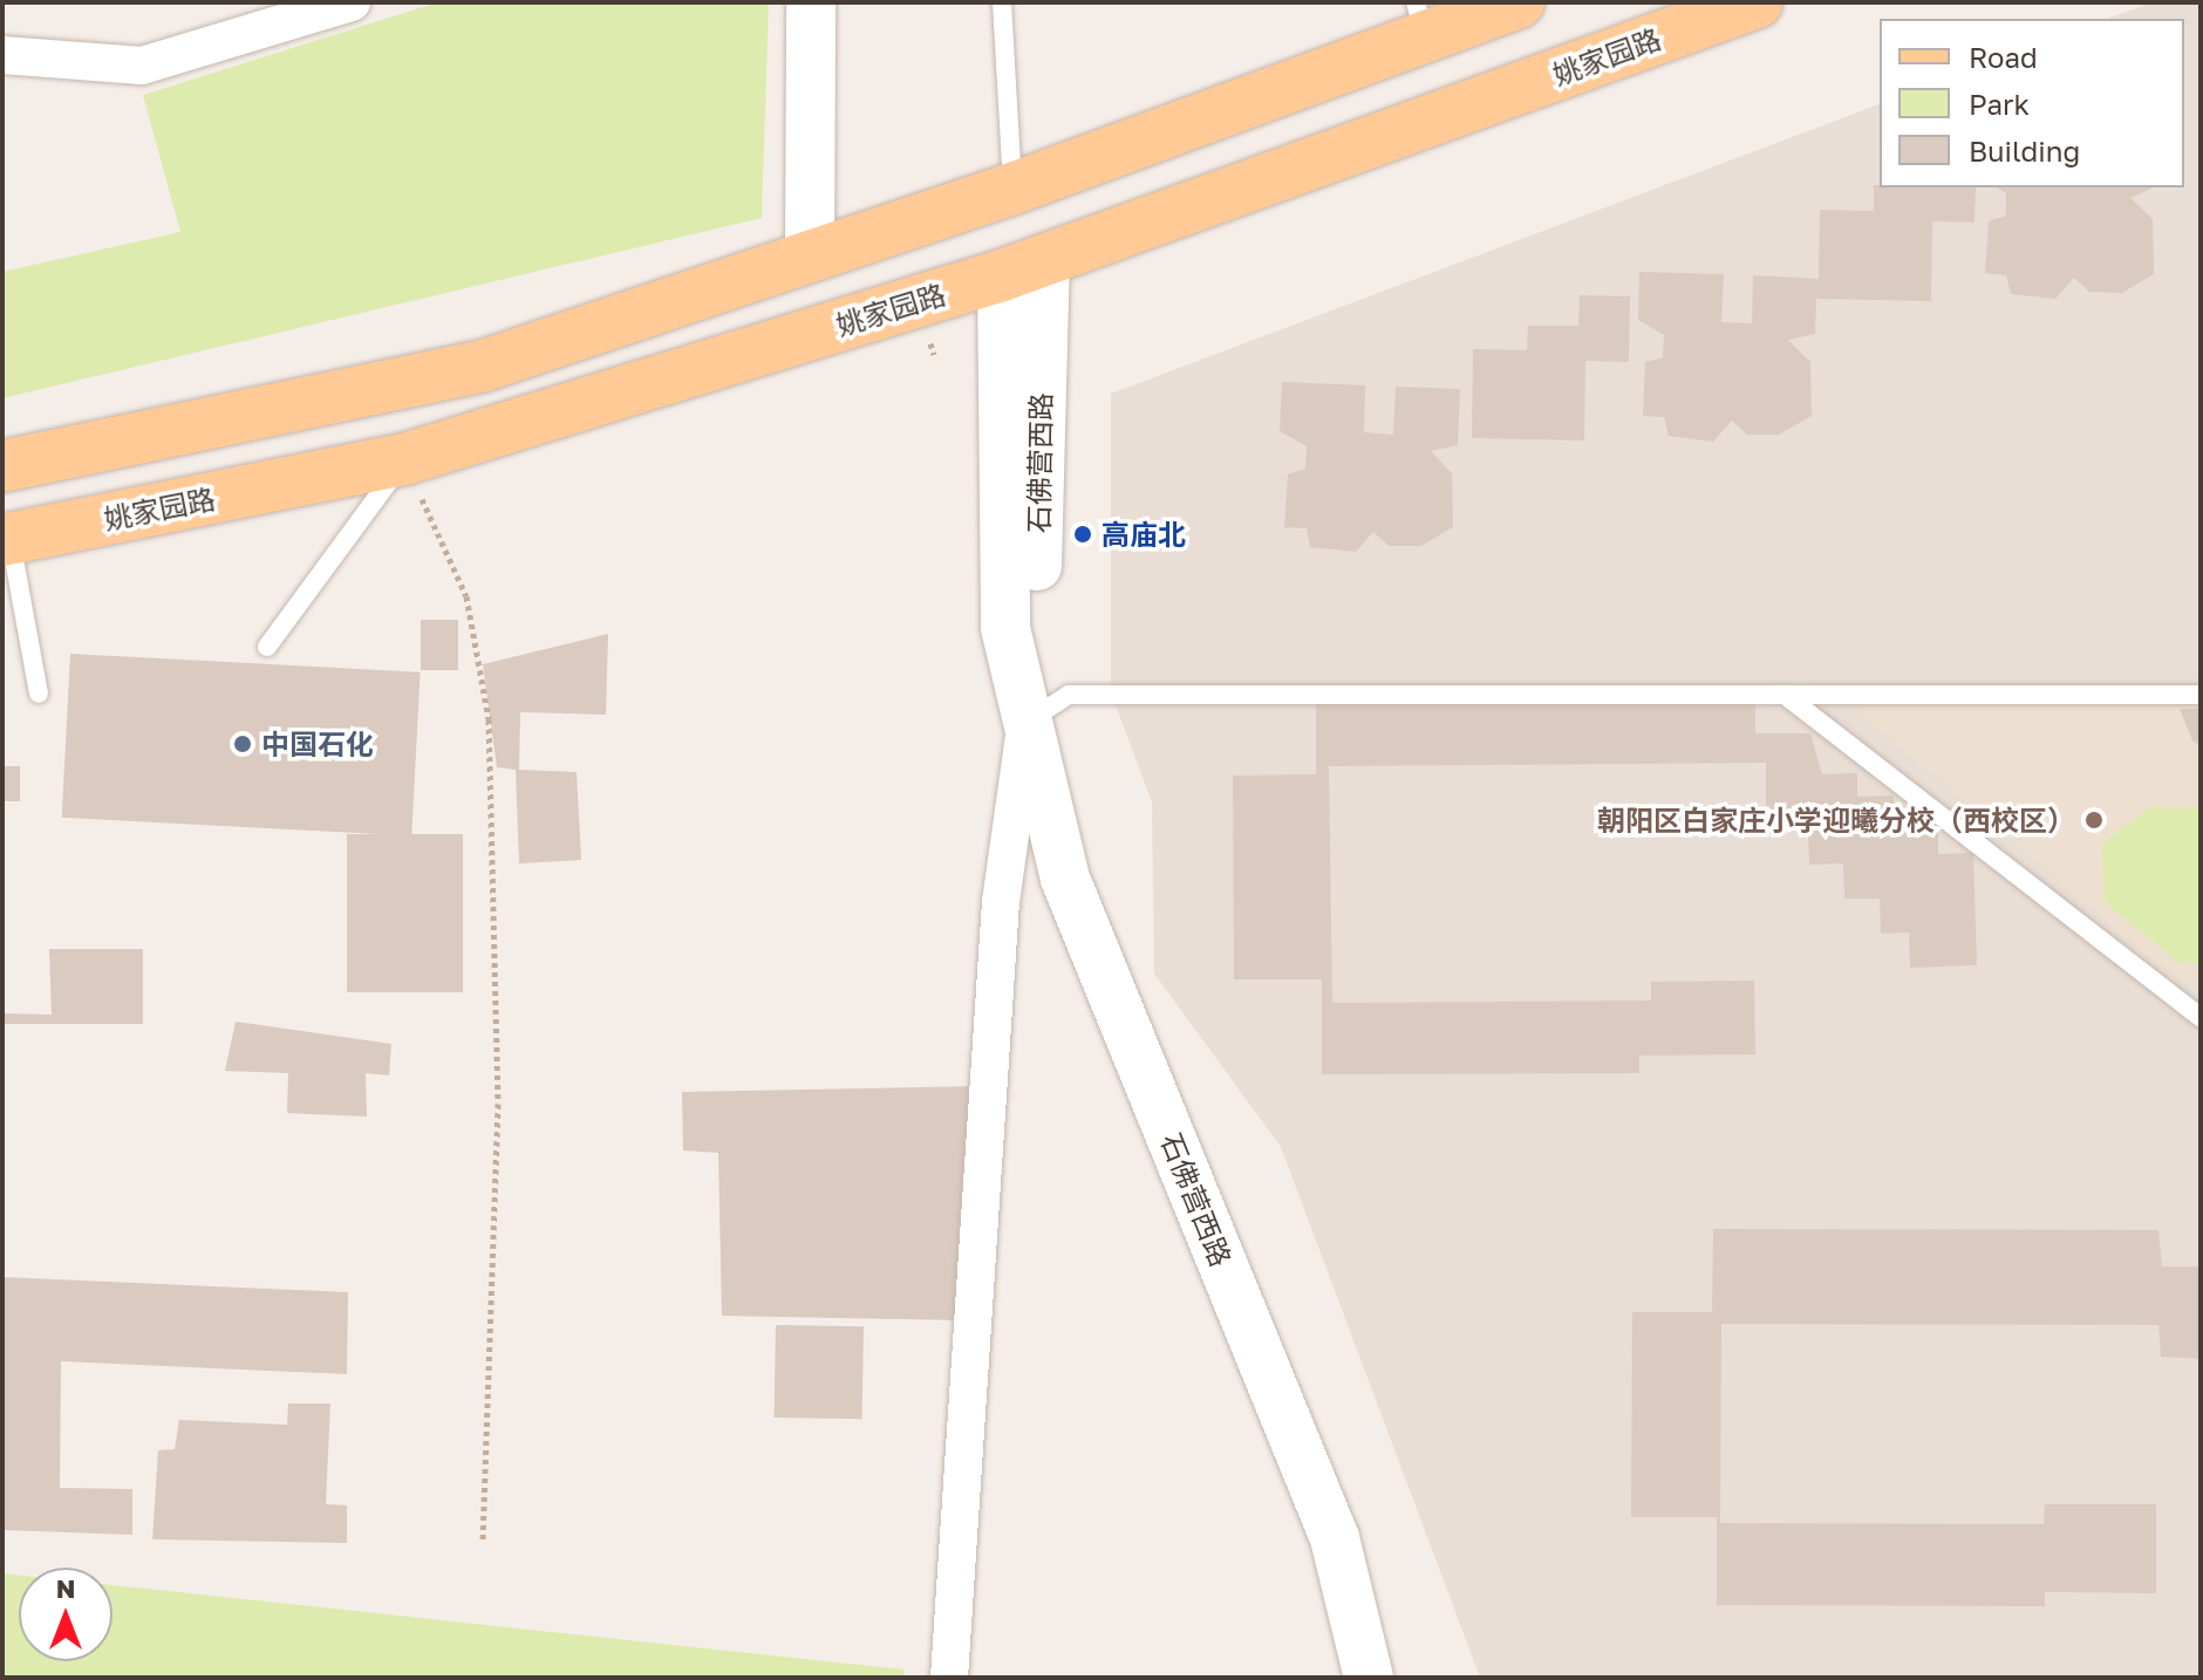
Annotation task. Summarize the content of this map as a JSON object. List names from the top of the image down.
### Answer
{
  "streets": {
    "main road": ["姚家园路"],
    "street": ["石佛营西路"]
  },
  "crossings": [
    ["姚家园路", "石佛营西路"]
  ],
  "places": ["高庙北", "中国石化", "朝阳区白家庄小学迎曦分校（西校区）"],
  "legend": ["Road", "Park", "Building"],
  "north": "top"
}
